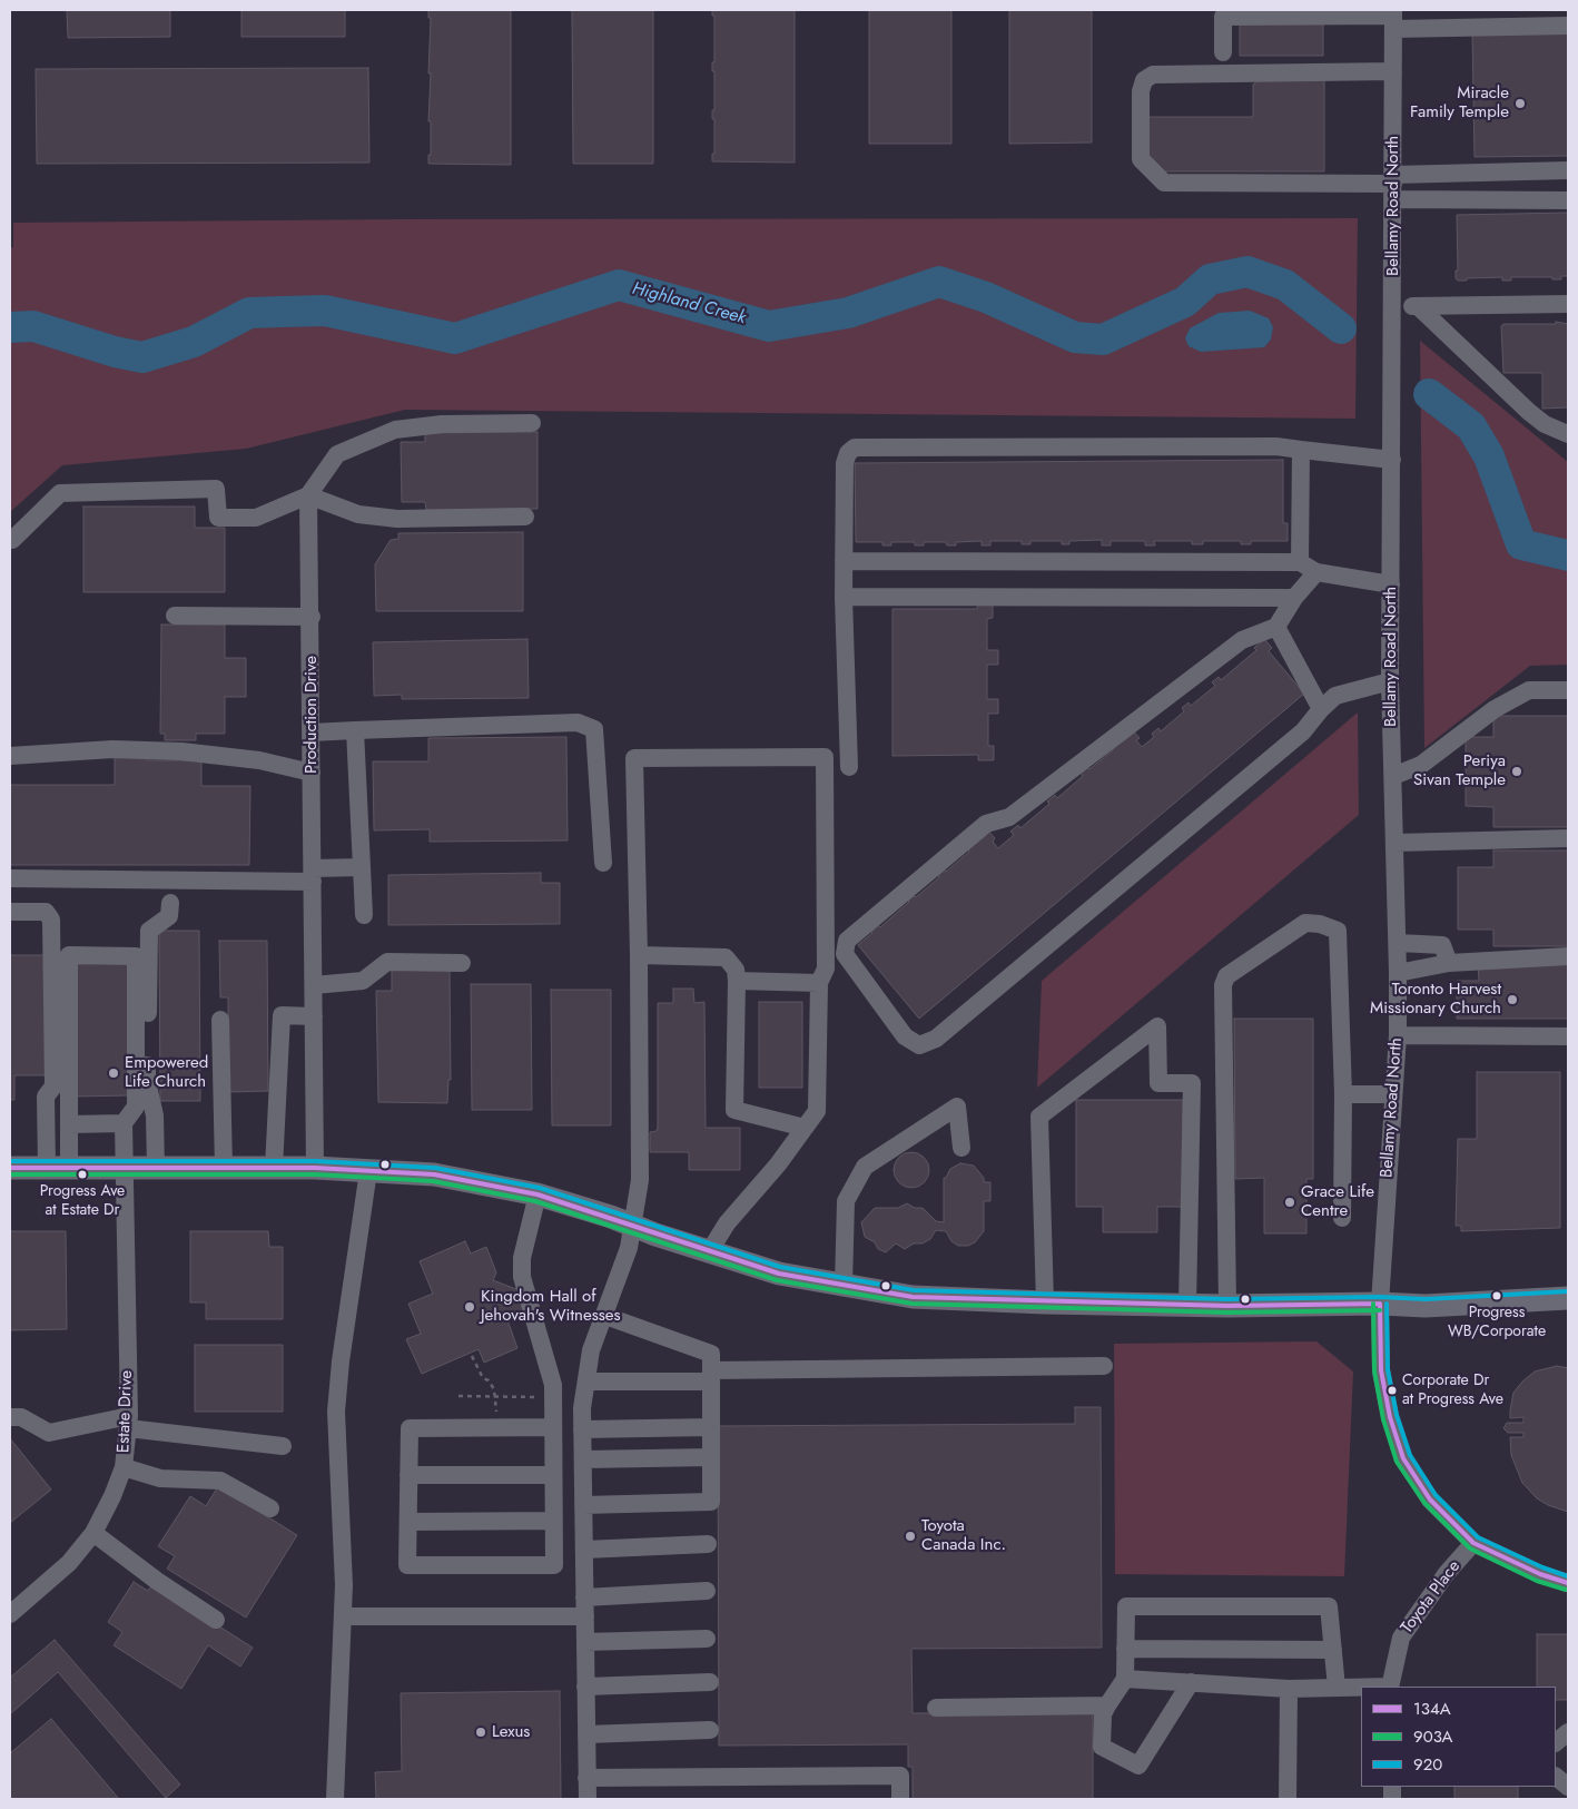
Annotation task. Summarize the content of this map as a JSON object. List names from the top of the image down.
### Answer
{
  "streets": {
    "street": [
      "Bellamy Road North",
      "Production Drive",
      "Estate Drive",
      "Toyota Place"
    ]
  },
  "crossings": [
    ["Bellamy Road North", "Toyota Place"]
  ],
  "water": ["Highland Creek"],
  "places": [
    "Miracle Family Temple",
    "Periya Sivan Temple",
    "Toronto Harvest Missionary Church",
    "Empowered Life Church",
    "Progress Ave at Estate Dr",
    "Grace Life Centre",
    "Progress WB/Corporate",
    "Kingdom Hall of Jehovah's Witnesses",
    "Corporate Dr at Progress Ave",
    "Toyota Canada Inc.",
    "Lexus"
  ],
  "lines": ["transit line 920", "transit line 134A", "transit line 903A"],
  "legend": ["134A", "903A", "920"]
}
